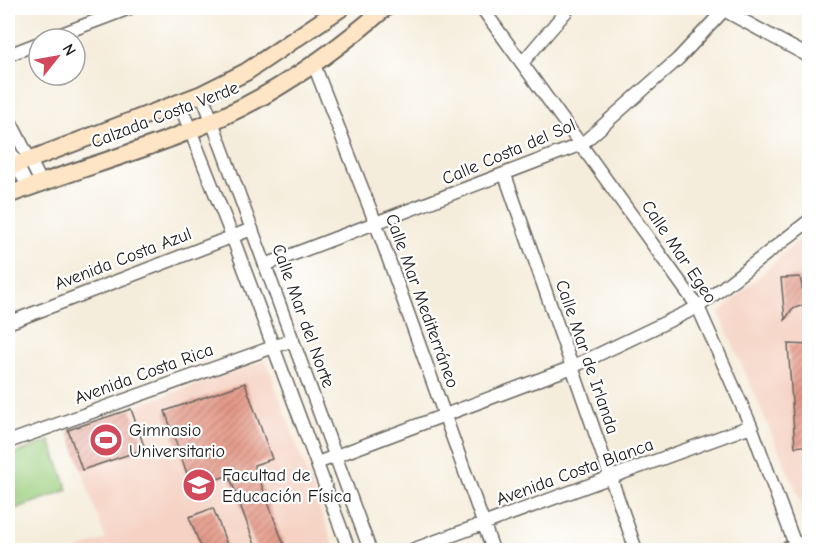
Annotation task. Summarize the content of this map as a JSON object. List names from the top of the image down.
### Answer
{
  "streets": {
    "main road": ["Calzada Costa Verde"],
    "street": [
      "Calle Costa del Sol",
      "Calle Mar Egeo",
      "Avenida Costa Azul",
      "Calle Mar Mediterráneo",
      "Calle Mar del Norte",
      "Calle Mar de Irlanda",
      "Avenida Costa Rica",
      "Avenida Costa Blanca"
    ]
  },
  "crossings": [
    ["Calzada Costa Verde", "Calle Mar Mediterráneo"],
    ["Calzada Costa Verde", "Calle Mar del Norte"],
    ["Calle Costa del Sol", "Calle Mar Egeo"],
    ["Calle Costa del Sol", "Calle Mar Mediterráneo"],
    ["Calle Costa del Sol", "Calle Mar del Norte"],
    ["Calle Costa del Sol", "Calle Mar de Irlanda"],
    ["Calle Mar Egeo", "Avenida Costa Blanca"],
    ["Avenida Costa Azul", "Calle Mar del Norte"],
    ["Calle Mar Mediterráneo", "Avenida Costa Blanca"],
    ["Calle Mar del Norte", "Avenida Costa Rica"],
    ["Calle Mar de Irlanda", "Avenida Costa Blanca"]
  ],
  "places": {
    "sports": ["Gimnasio Universitario"],
    "school or university": ["Facultad de Educación Física"]
  },
  "north": "top right"
}
